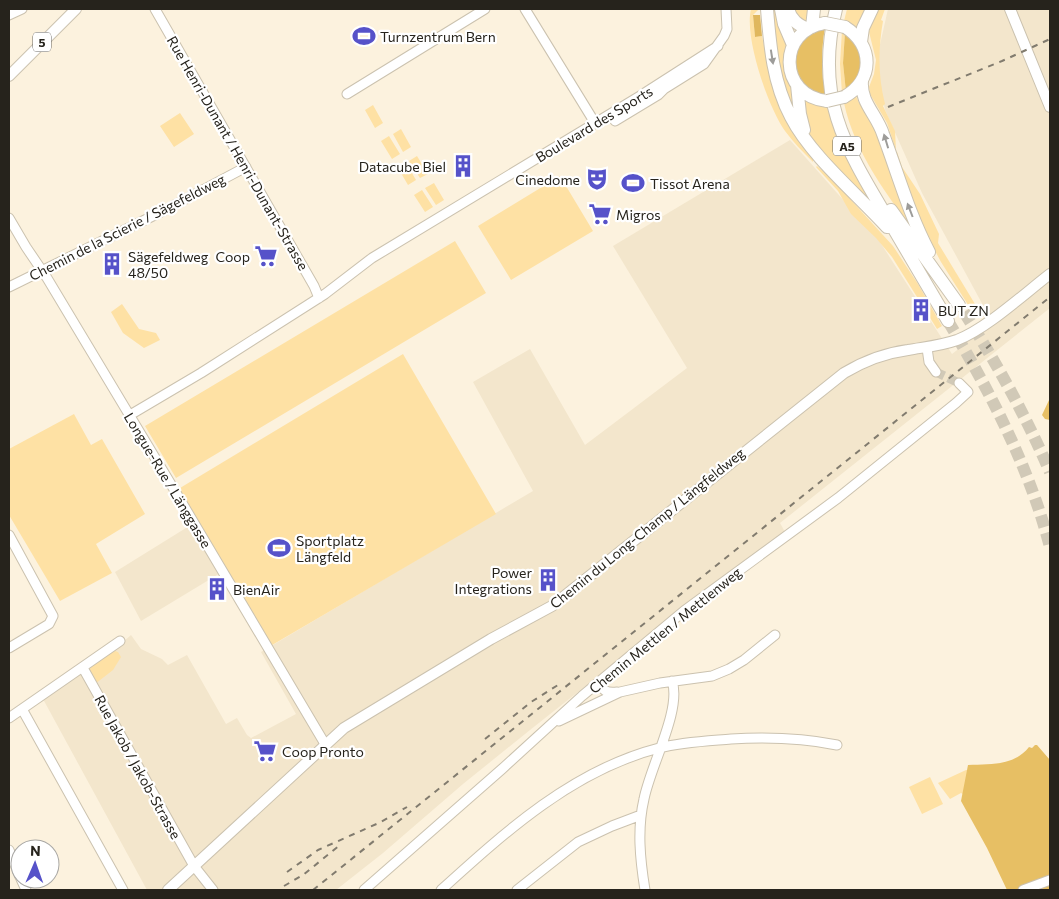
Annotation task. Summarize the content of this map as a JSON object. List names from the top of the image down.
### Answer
{
  "streets": {
    "highway": ["A5"],
    "main road": ["5", "Chemin du Long-Champ / Längfeldweg"],
    "street": [
      "Boulevard des Sports",
      "Rue Henri-Dunant / Henri-Dunant-Strasse",
      "Chemin de la Scierie / Sägefeldweg",
      "Longue-Rue / Länggasse",
      "Chemin Mettlen / Mettlenweg",
      "Rue Jakob / Jakob-Strasse"
    ]
  },
  "crossings": [
    ["Boulevard des Sports", "Rue Henri-Dunant / Henri-Dunant-Strasse"],
    ["Boulevard des Sports", "Longue-Rue / Länggasse"],
    ["Rue Henri-Dunant / Henri-Dunant-Strasse", "Chemin de la Scierie / Sägefeldweg"],
    ["Chemin de la Scierie / Sägefeldweg", "Longue-Rue / Länggasse"],
    ["Longue-Rue / Länggasse", "Chemin du Long-Champ / Längfeldweg"],
    ["Chemin du Long-Champ / Längfeldweg", "Rue Jakob / Jakob-Strasse"]
  ],
  "places": {
    "sports": ["Turnzentrum Bern", "Tissot Arena", "Sportplatz Längfeld"],
    "building": [
      "Datacube Biel",
      "Sägefeldweg 48/50",
      "BUT ZN",
      "Power Integrations",
      "BienAir"
    ],
    "theatre": ["Cinedome"],
    "supermarket": ["Migros", "Coop", "Coop Pronto"]
  },
  "north": "top"
}
